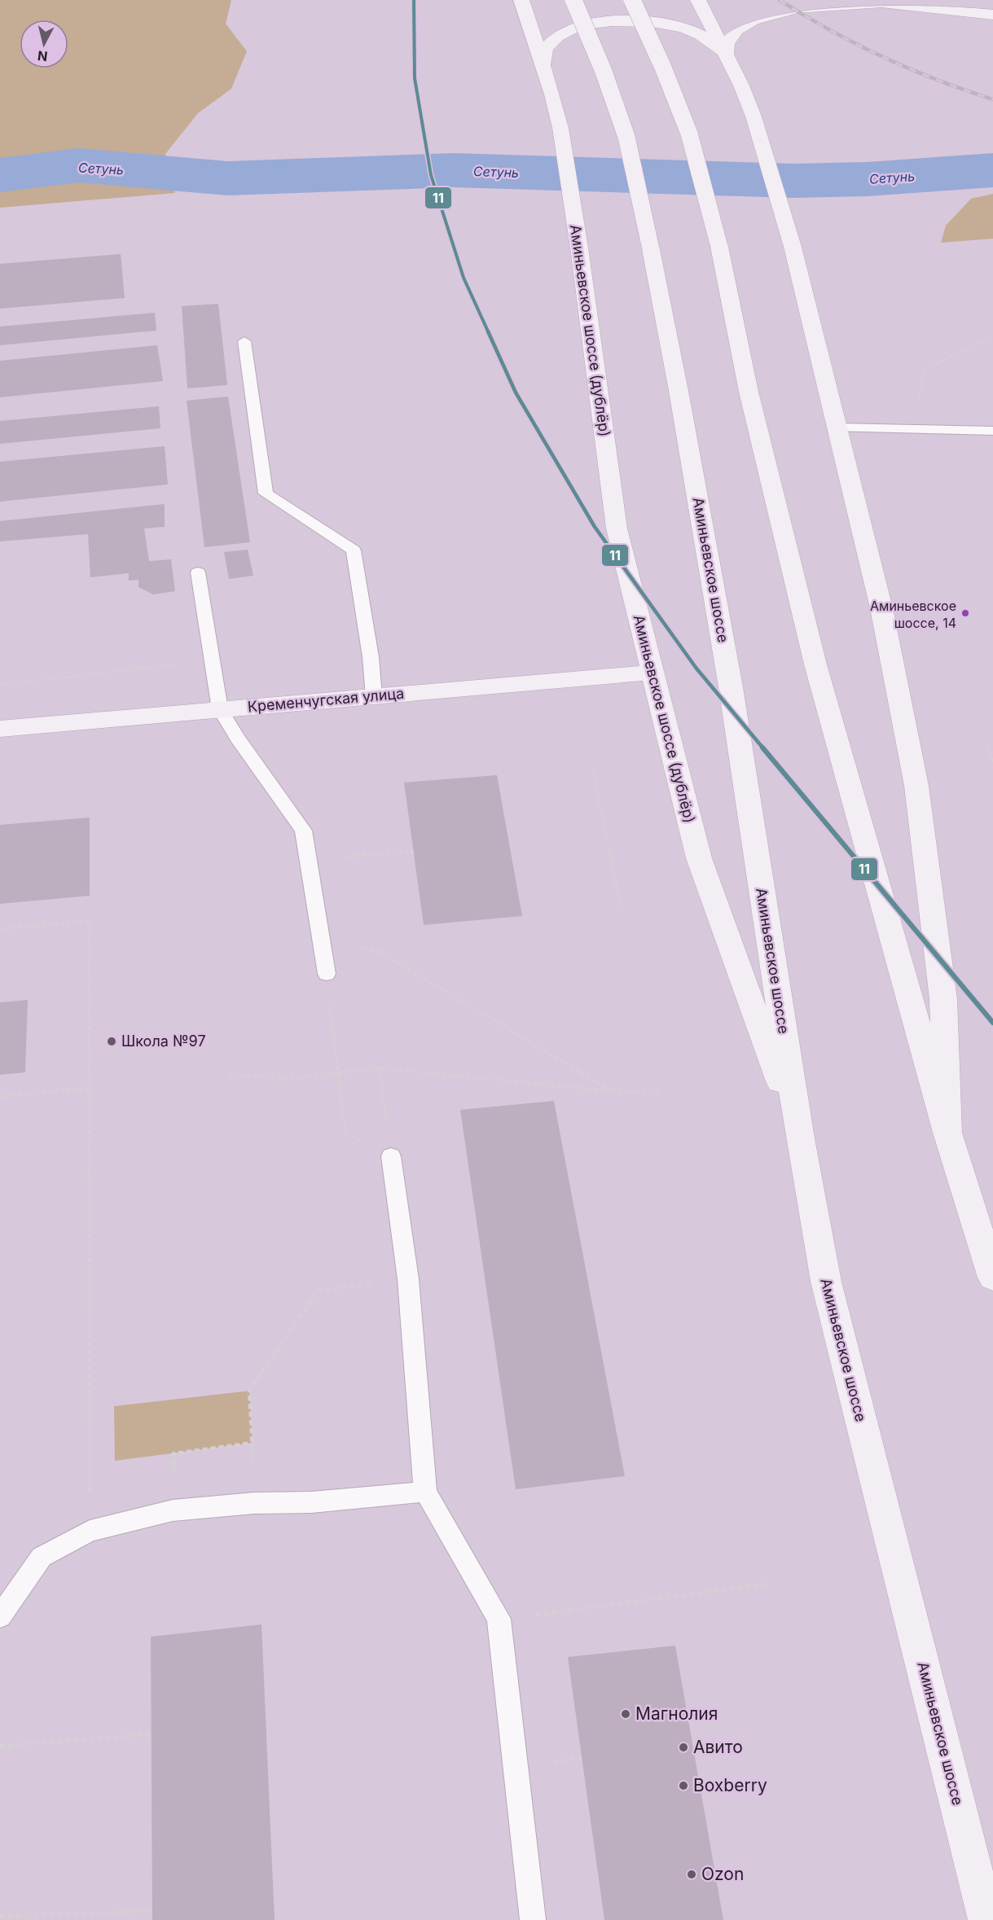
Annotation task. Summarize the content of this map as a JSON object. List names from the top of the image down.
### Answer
{
  "streets": {
    "main road": ["Аминьевское шоссе (дублёр)", "Аминьевское шоссе", "Кременчугская улица"]
  },
  "crossings": [
    ["Аминьевское шоссе (дублёр)", "Аминьевское шоссе"],
    ["Аминьевское шоссе (дублёр)", "Кременчугская улица"]
  ],
  "water": ["Сетунь"],
  "places": [
    "Аминьевское шоссе, 14",
    "Школа №97",
    "Магнолия",
    "Авито",
    "Boxberry",
    "Ozon"
  ],
  "lines": ["transit line 11"],
  "north": "bottom"
}
